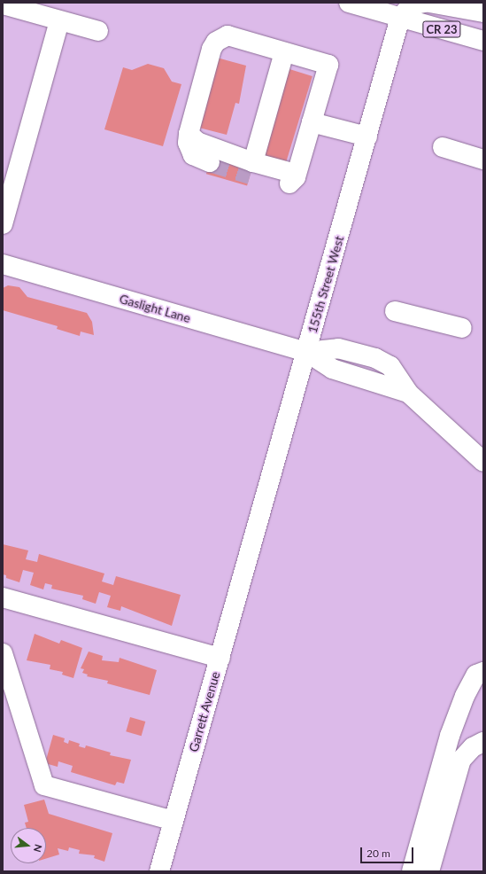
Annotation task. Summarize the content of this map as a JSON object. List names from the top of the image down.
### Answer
{
  "streets": {
    "street": [
      "CR 23",
      "155th Street West",
      "Gaslight Lane",
      "Garrett Avenue"
    ]
  },
  "crossings": [
    ["CR 23", "155th Street West"],
    ["155th Street West", "Gaslight Lane"],
    ["155th Street West", "Garrett Avenue"]
  ],
  "scale_bar": "20 m",
  "north": "right"
}
